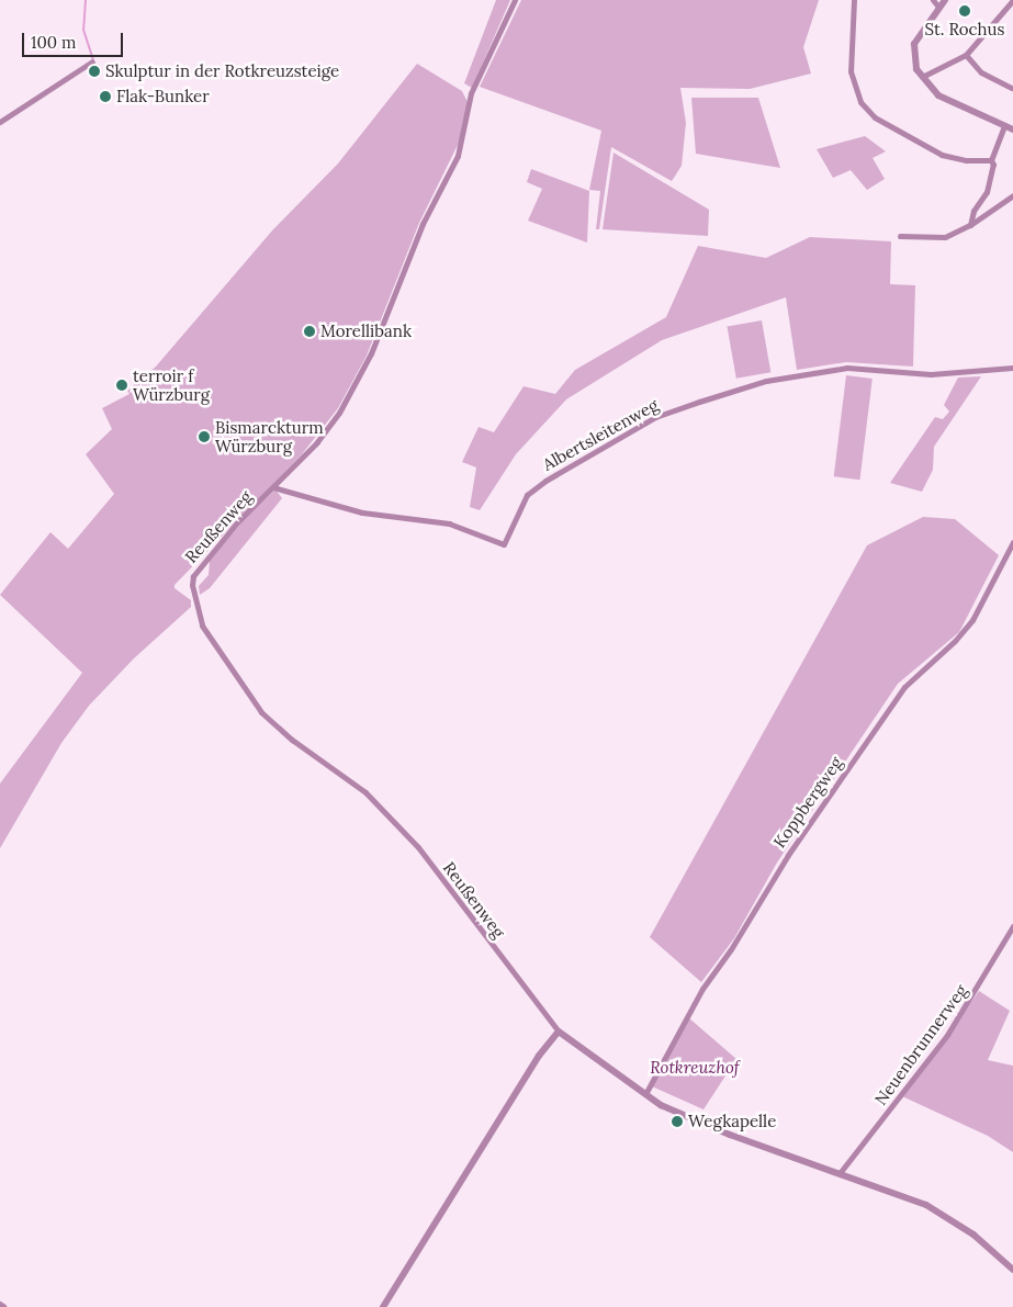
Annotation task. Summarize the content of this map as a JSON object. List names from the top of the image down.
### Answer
{
  "streets": {
    "street": [
      "Albertsleitenweg",
      "Reußenweg",
      "Koppbergweg",
      "Neuenbrunnerweg"
    ]
  },
  "crossings": [
    ["Albertsleitenweg", "Reußenweg"]
  ],
  "parks": ["Rotkreuzhof"],
  "places": [
    "St. Rochus",
    "Skulptur in der Rotkreuzsteige",
    "Flak-Bunker",
    "Morellibank",
    "terroir f Würzburg",
    "Bismarckturm Würzburg",
    "Wegkapelle"
  ],
  "scale_bar": "100 m"
}
